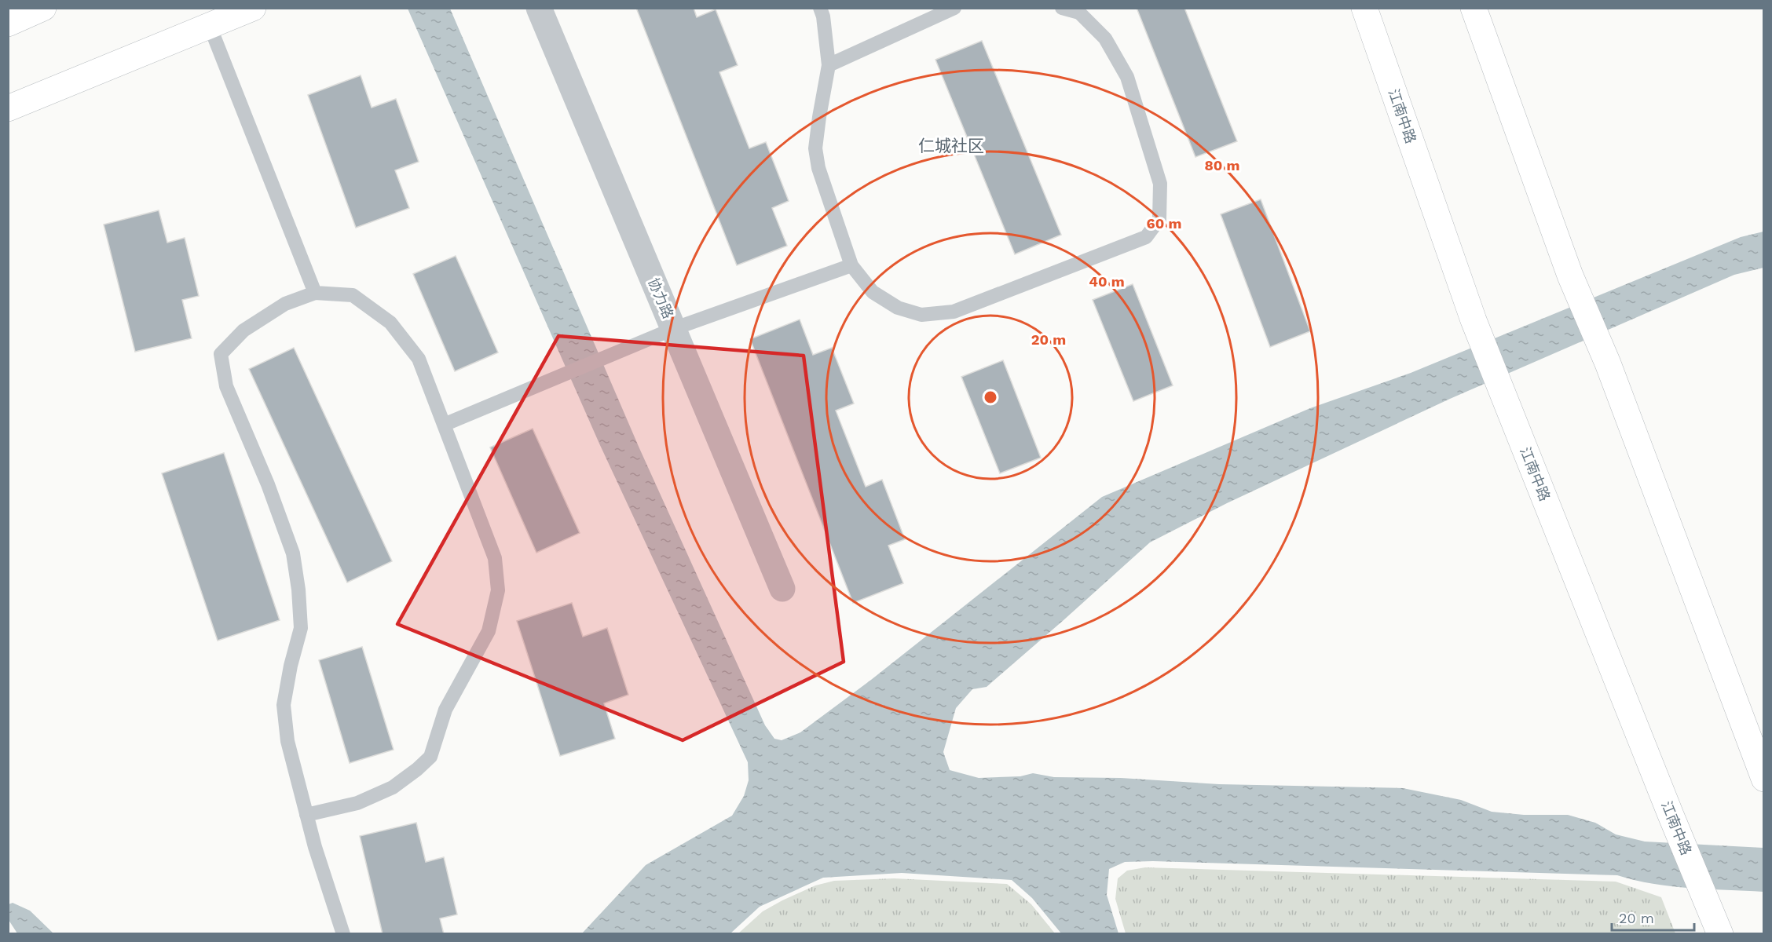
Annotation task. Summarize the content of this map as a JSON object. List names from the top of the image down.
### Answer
{
  "streets": {
    "main road": ["江南中路"],
    "street": ["协力路"]
  },
  "districts": ["仁城社区"],
  "scale_bar": "20 m",
  "rings": [
    "80 m",
    "60 m",
    "40 m",
    "20 m"
  ]
}
